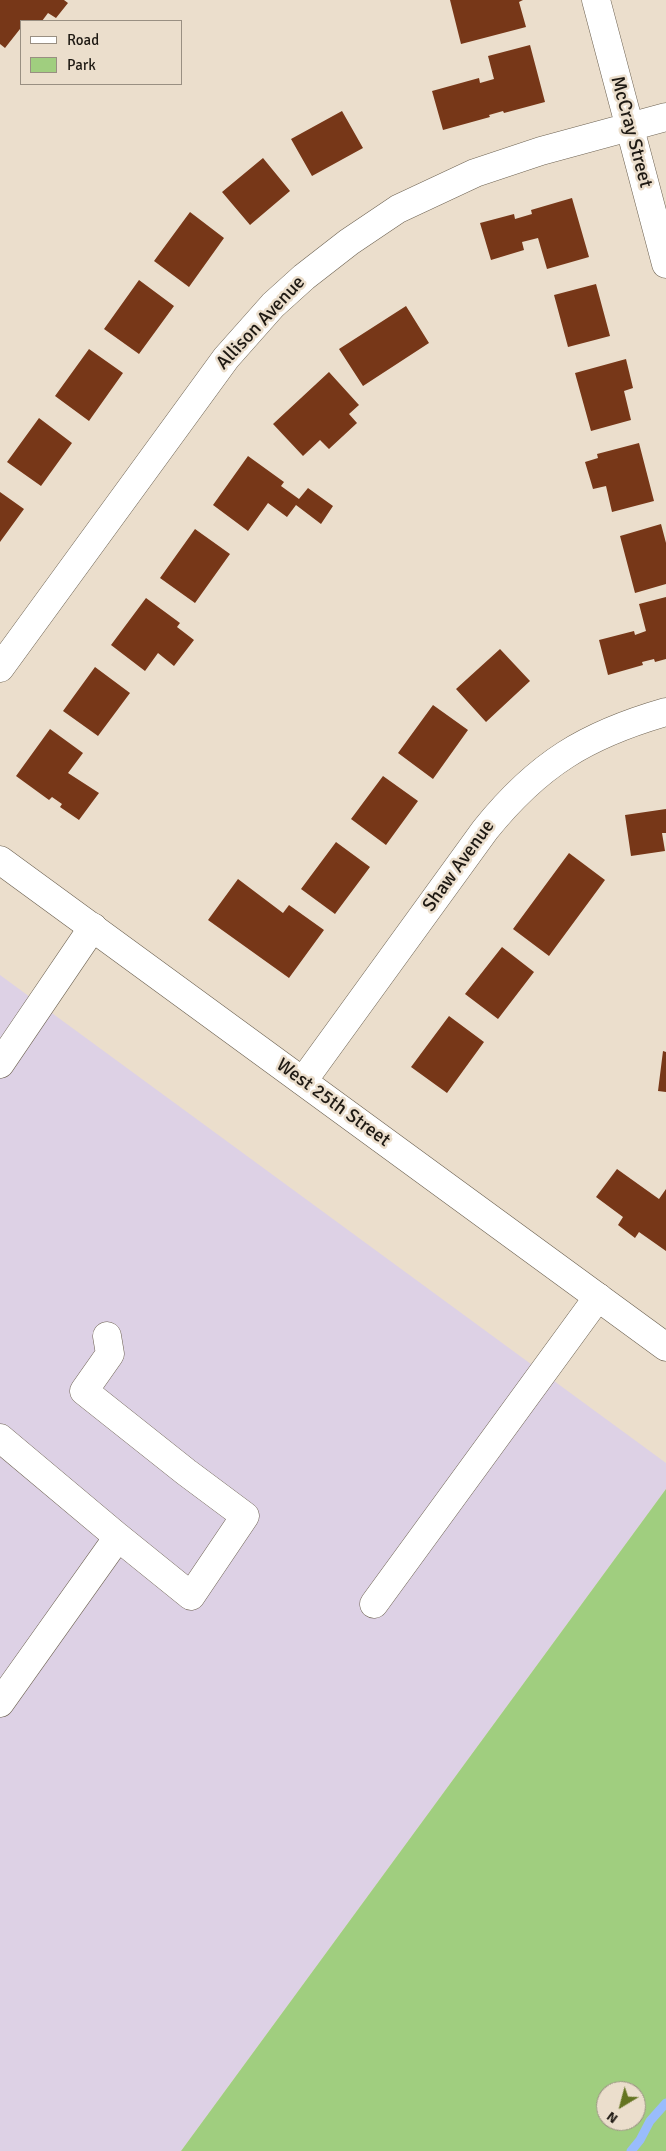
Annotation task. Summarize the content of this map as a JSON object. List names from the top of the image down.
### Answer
{
  "streets": {
    "street": [
      "McCray Street",
      "Allison Avenue",
      "Shaw Avenue",
      "West 25th Street"
    ]
  },
  "crossings": [
    ["McCray Street", "Allison Avenue"],
    ["Shaw Avenue", "West 25th Street"]
  ],
  "legend": ["Road", "Park"],
  "north": "bottom left"
}
